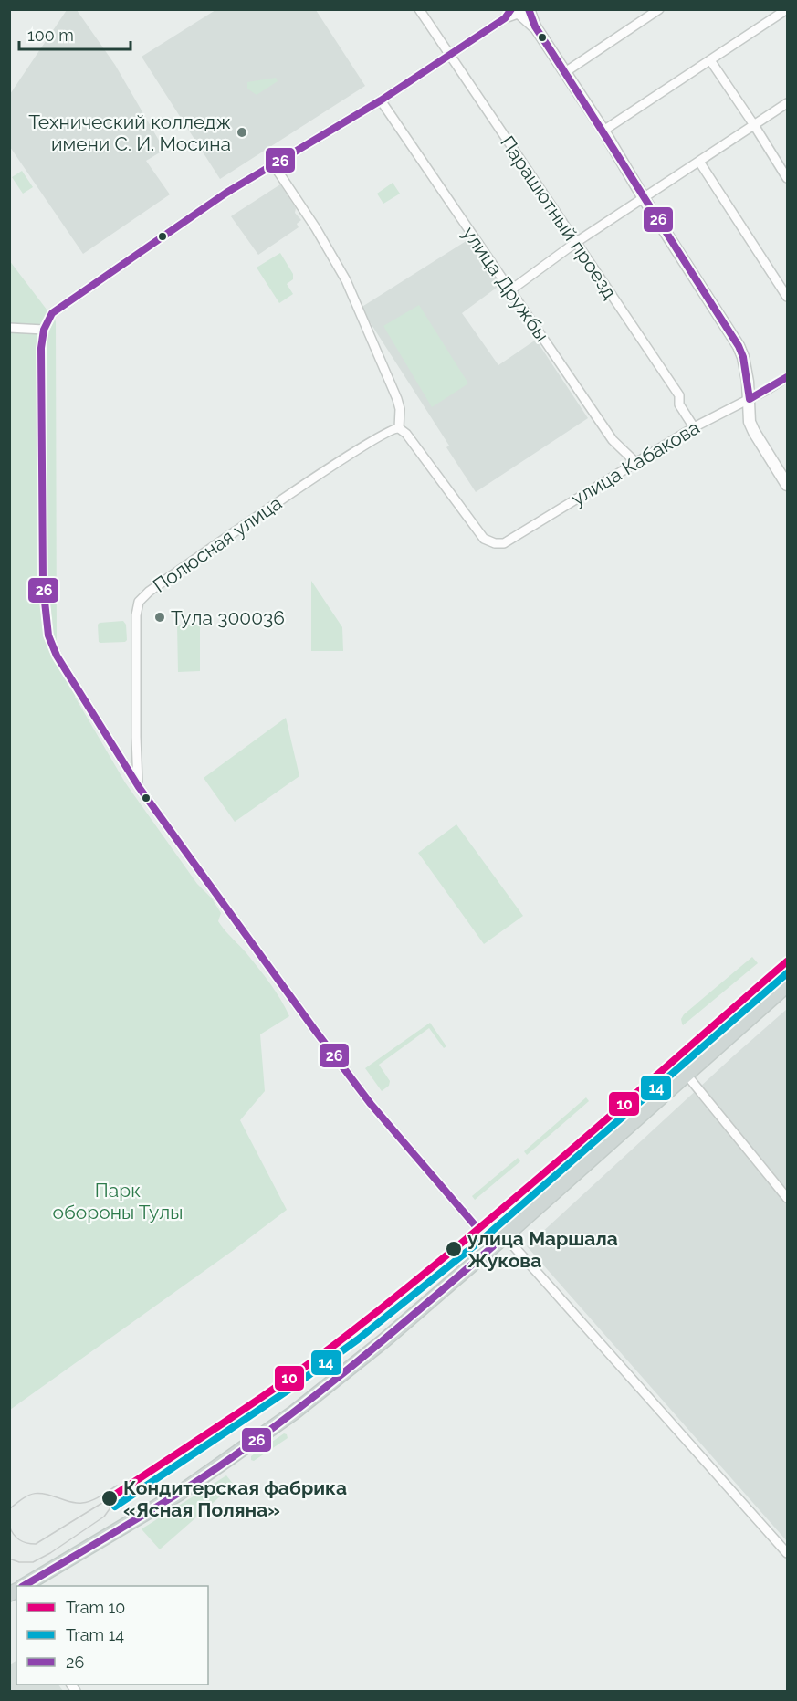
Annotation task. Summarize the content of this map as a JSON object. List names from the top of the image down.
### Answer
{
  "streets": {
    "street": [
      "Парашютный проезд",
      "улица Дружбы",
      "улица Кабакова",
      "Полюсная улица"
    ]
  },
  "crossings": [
    ["Парашютный проезд", "улица Кабакова"],
    ["улица Дружбы", "улица Кабакова"],
    ["улица Кабакова", "Полюсная улица"]
  ],
  "parks": ["Парк обороны Тулы"],
  "places": [
    "Технический колледж имени С. И. Мосина",
    "Тула 300036",
    "улица Маршала Жукова",
    "Кондитерская фабрика «Ясная Поляна»"
  ],
  "lines": ["transit line 26", "tram line 10", "tram line 14"],
  "legend": ["Tram 10", "Tram 14", "26"],
  "scale_bar": "100 m"
}
